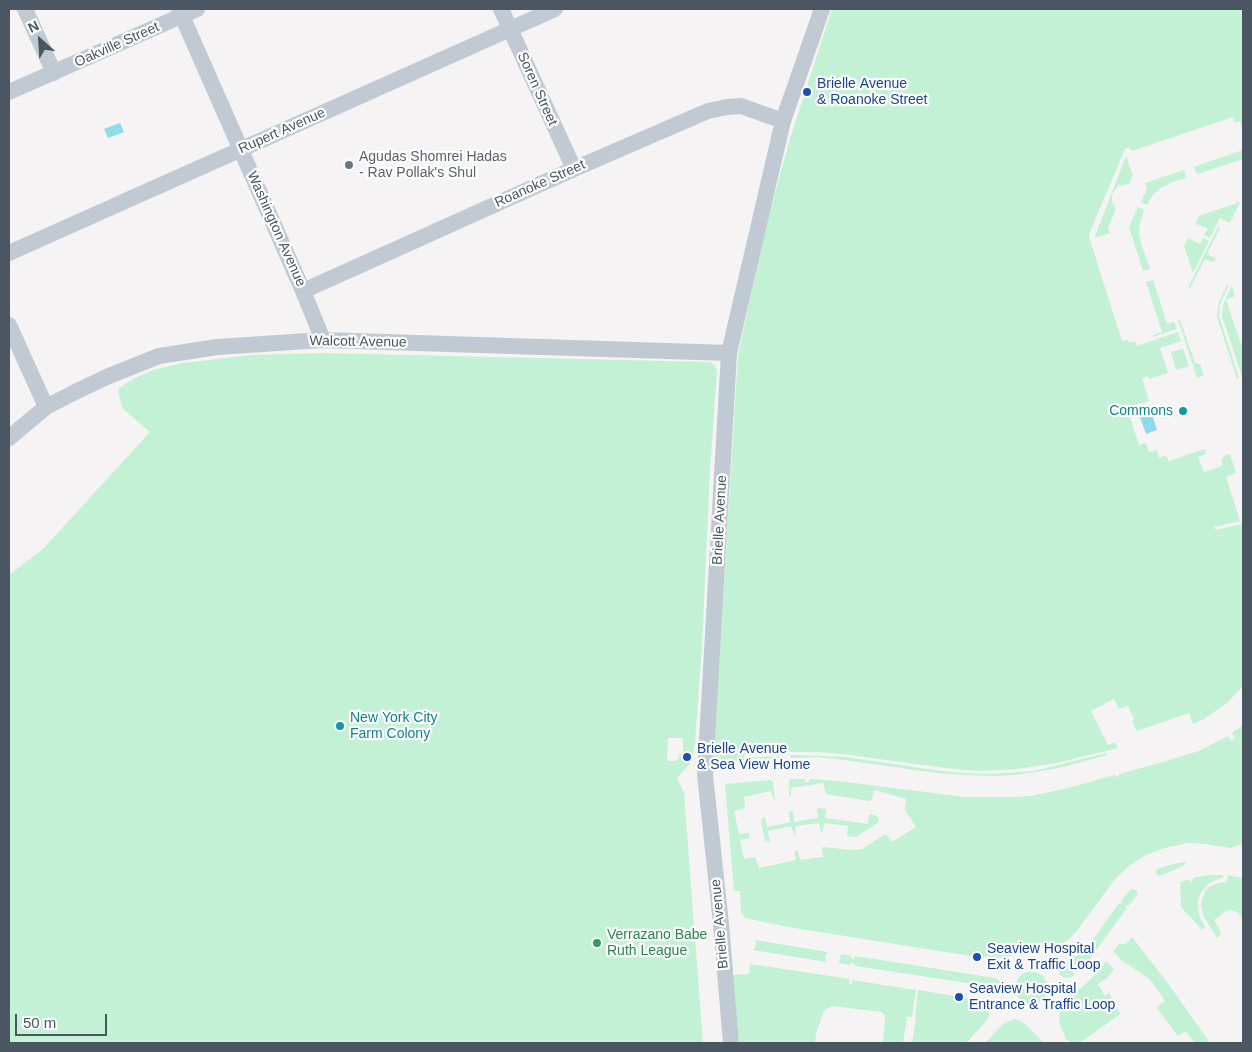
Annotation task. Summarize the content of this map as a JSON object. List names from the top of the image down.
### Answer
{
  "streets": {
    "street": [
      "Oakville Street",
      "Soren Street",
      "Rupert Avenue",
      "Roanoke Street",
      "Washington Avenue",
      "Walcott Avenue",
      "Brielle Avenue"
    ]
  },
  "crossings": [
    ["Oakville Street", "Washington Avenue"],
    ["Soren Street", "Rupert Avenue"],
    ["Soren Street", "Roanoke Street"],
    ["Rupert Avenue", "Washington Avenue"],
    ["Roanoke Street", "Washington Avenue"],
    ["Roanoke Street", "Brielle Avenue"],
    ["Washington Avenue", "Walcott Avenue"],
    ["Walcott Avenue", "Brielle Avenue"]
  ],
  "places": [
    "Brielle Avenue & Roanoke Street",
    "Agudas Shomrei Hadas - Rav Pollak's Shul",
    "Commons",
    "New York City Farm Colony",
    "Brielle Avenue & Sea View Home",
    "Verrazano Babe Ruth League",
    "Seaview Hospital Exit & Traffic Loop",
    "Seaview Hospital Entrance & Traffic Loop"
  ],
  "scale_bar": "50 m",
  "north": "top left"
}
